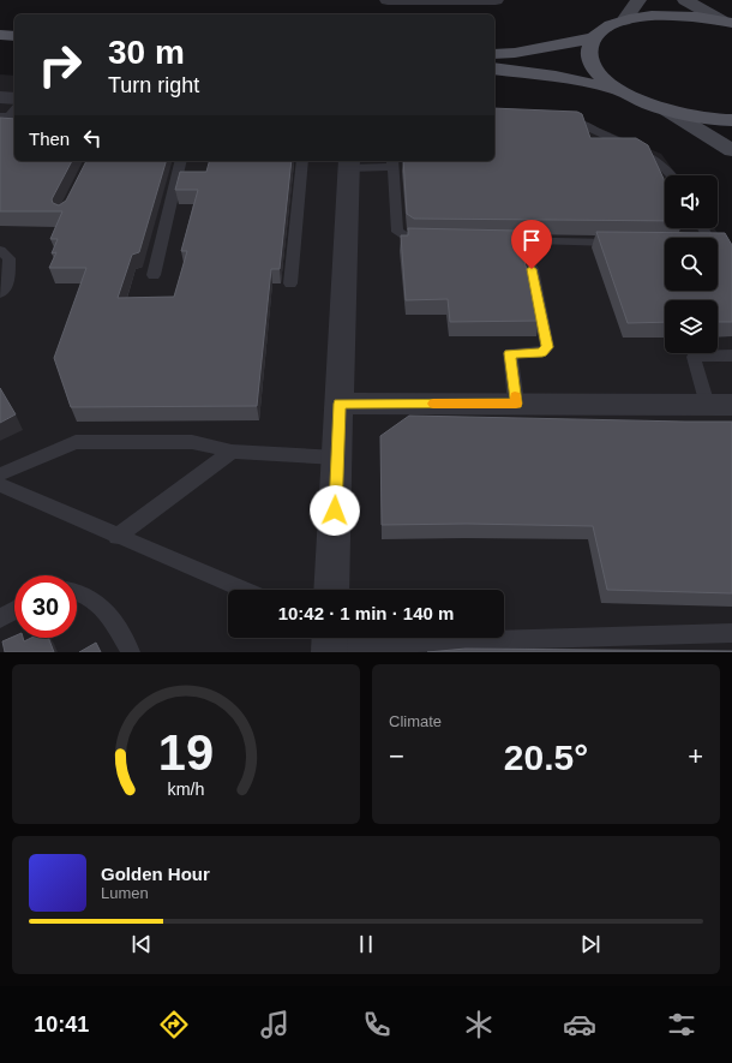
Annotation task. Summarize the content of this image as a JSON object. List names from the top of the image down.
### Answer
{
  "page": {
    "turn": ["30 m", "Turn right"],
    "then": "Then",
    "limit": "30",
    "trip": "10:42 · 1 min · 140 m",
    "tile": "Climate",
    "heat": ["−", "20.5°", "+"],
    "song": ["Golden Hour", "Lumen"],
    "tabs": "10:41",
    "gauge": ["19", "km/h"]
  }
}
